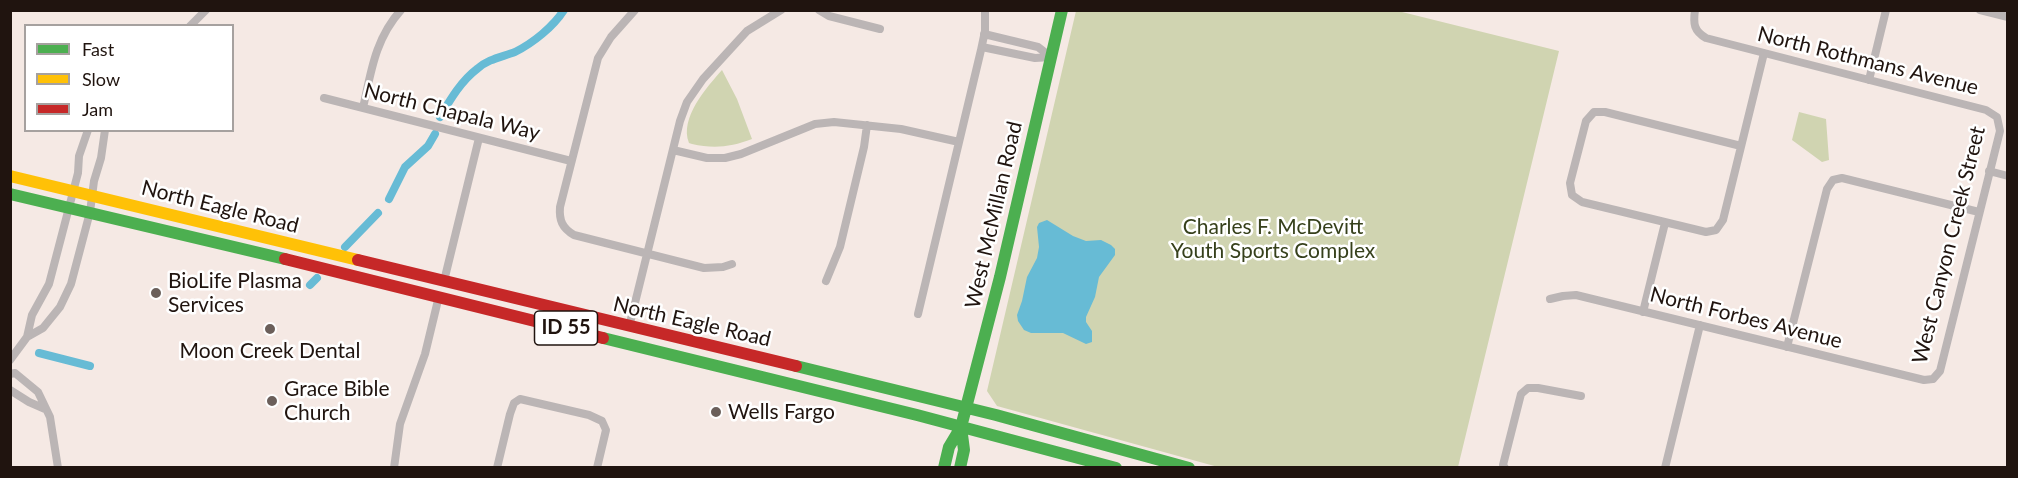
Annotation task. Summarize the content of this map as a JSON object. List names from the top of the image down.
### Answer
{
  "streets": {
    "main road": ["North Eagle Road", "West McMillan Road", "ID 55"],
    "street": [
      "North Rothmans Avenue",
      "North Chapala Way",
      "West Canyon Creek Street",
      "North Forbes Avenue"
    ]
  },
  "crossings": [
    ["North Rothmans Avenue", "West Canyon Creek Street"],
    ["North Eagle Road", "West McMillan Road"],
    ["West Canyon Creek Street", "North Forbes Avenue"]
  ],
  "parks": ["Charles F. McDevitt Youth Sports Complex"],
  "places": [
    "BioLife Plasma Services",
    "Moon Creek Dental",
    "Grace Bible Church",
    "Wells Fargo"
  ],
  "legend": ["Fast", "Slow", "Jam"]
}
